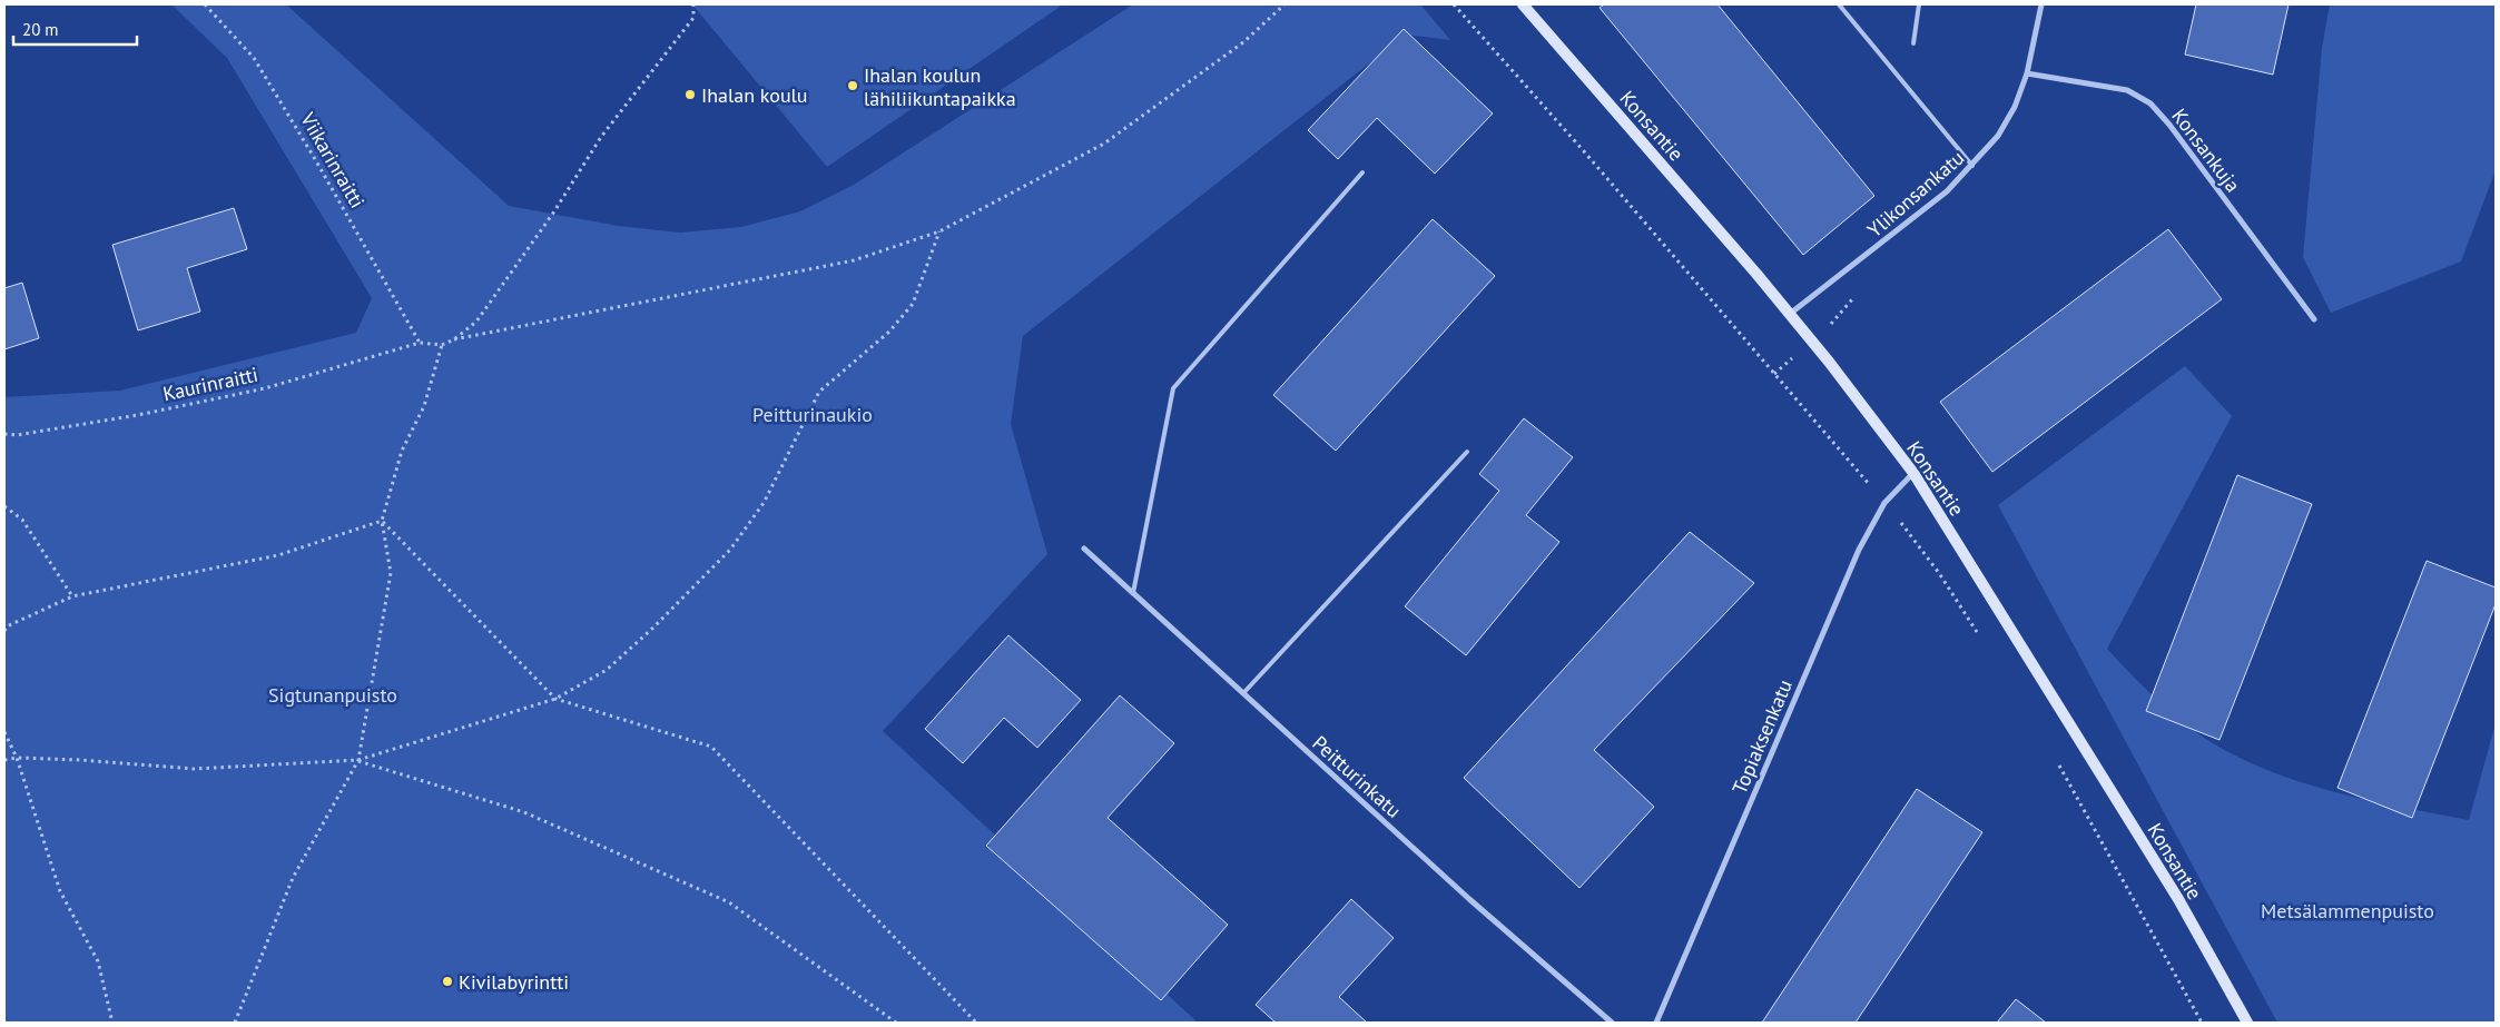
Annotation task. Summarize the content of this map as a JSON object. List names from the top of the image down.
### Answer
{
  "streets": {
    "street": [
      "Konsantie",
      "Konsankuja",
      "Ylikonsankatu",
      "Topiaksenkatu",
      "Peitturinkatu"
    ],
    "path": ["Viikarinraitti", "Kaurinraitti"]
  },
  "crossings": [
    ["Konsantie", "Ylikonsankatu"],
    ["Konsantie", "Topiaksenkatu"],
    ["Konsankuja", "Ylikonsankatu"],
    ["Viikarinraitti", "Kaurinraitti"]
  ],
  "parks": ["Peitturinaukio", "Sigtunanpuisto", "Metsälammenpuisto"],
  "places": ["Ihalan koulun lähiliikuntapaikka", "Ihalan koulu", "Kivilabyrintti"],
  "scale_bar": "20 m"
}
